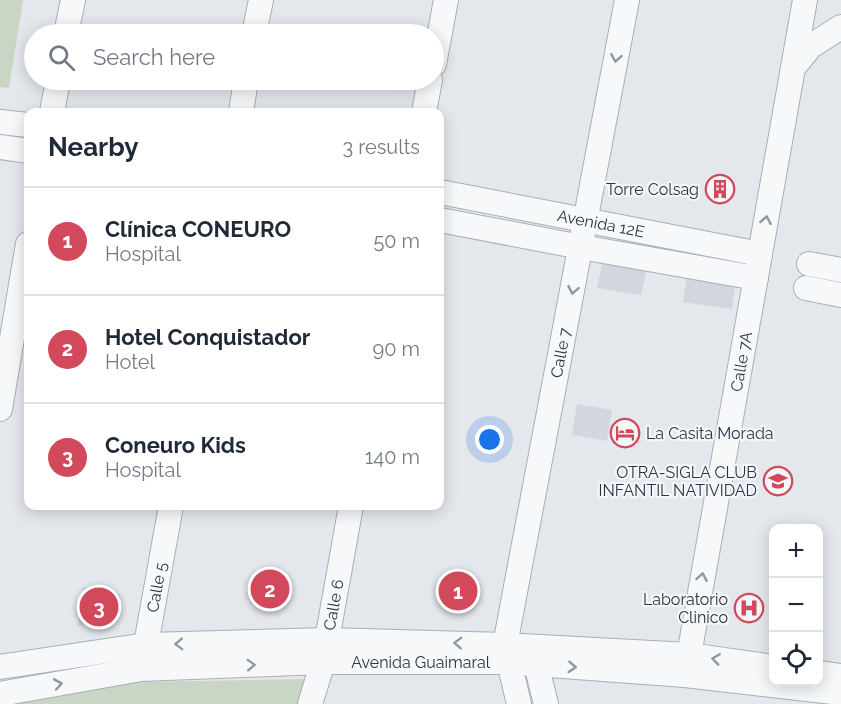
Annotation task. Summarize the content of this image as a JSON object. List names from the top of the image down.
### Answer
{
  "streets": {
    "street": [
      "Avenida 12E",
      "Calle 7",
      "Calle 7A",
      "Calle 5",
      "Calle 6",
      "Avenida Guaimaral"
    ]
  },
  "crossings": [
    ["Avenida 12E", "Calle 7"],
    ["Avenida 12E", "Calle 7A"],
    ["Calle 7", "Avenida Guaimaral"],
    ["Calle 7A", "Avenida Guaimaral"],
    ["Calle 5", "Avenida Guaimaral"],
    ["Calle 6", "Avenida Guaimaral"]
  ],
  "one_way": ["Calle 7", "Calle 7A"],
  "places": {
    "building": ["Torre Colsag"],
    "hotel": ["La Casita Morada"],
    "school or university": ["OTRA-SIGLA CLUB INFANTIL NATIVIDAD"],
    "hospital": ["Laboratorio Clinico"]
  },
  "page": {
    "search": "Search here",
    "heading": ["Nearby", "3 results"],
    "list": [
      {
        "mark": "1",
        "name": "Clínica CONEURO",
        "note": "Hospital",
        "value": "50 m"
      },
      {
        "mark": "2",
        "name": "Hotel Conquistador",
        "note": "Hotel",
        "value": "90 m"
      },
      {
        "mark": "3",
        "name": "Coneuro Kids",
        "note": "Hospital",
        "value": "140 m"
      }
    ],
    "map_buttons": ["+", "−"],
    "pins": ["2", "1", "3"]
  }
}
